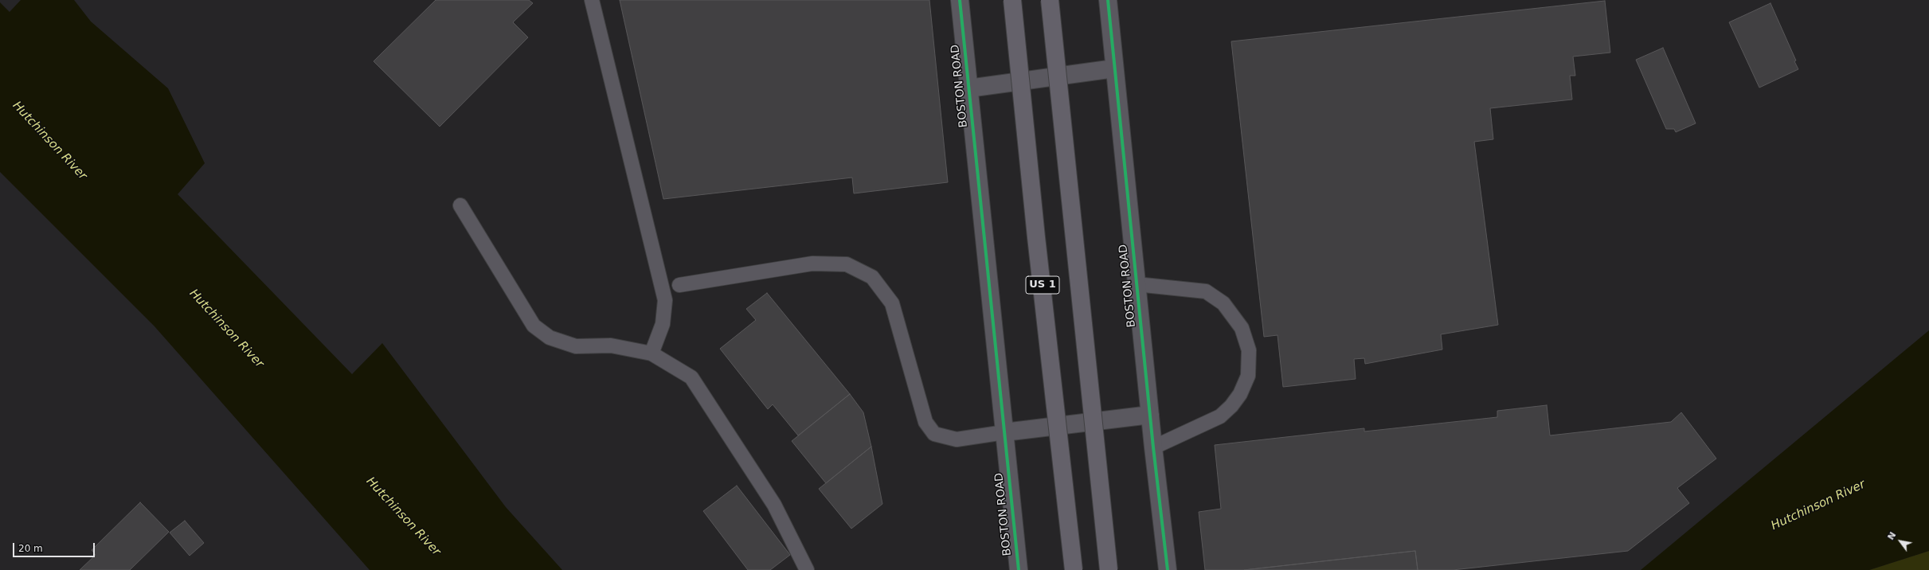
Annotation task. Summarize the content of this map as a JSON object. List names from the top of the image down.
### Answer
{
  "streets": {
    "main road": ["US 1"],
    "street": ["BOSTON ROAD"]
  },
  "water": ["Hutchinson River"],
  "scale_bar": "20 m",
  "north": "top left"
}
